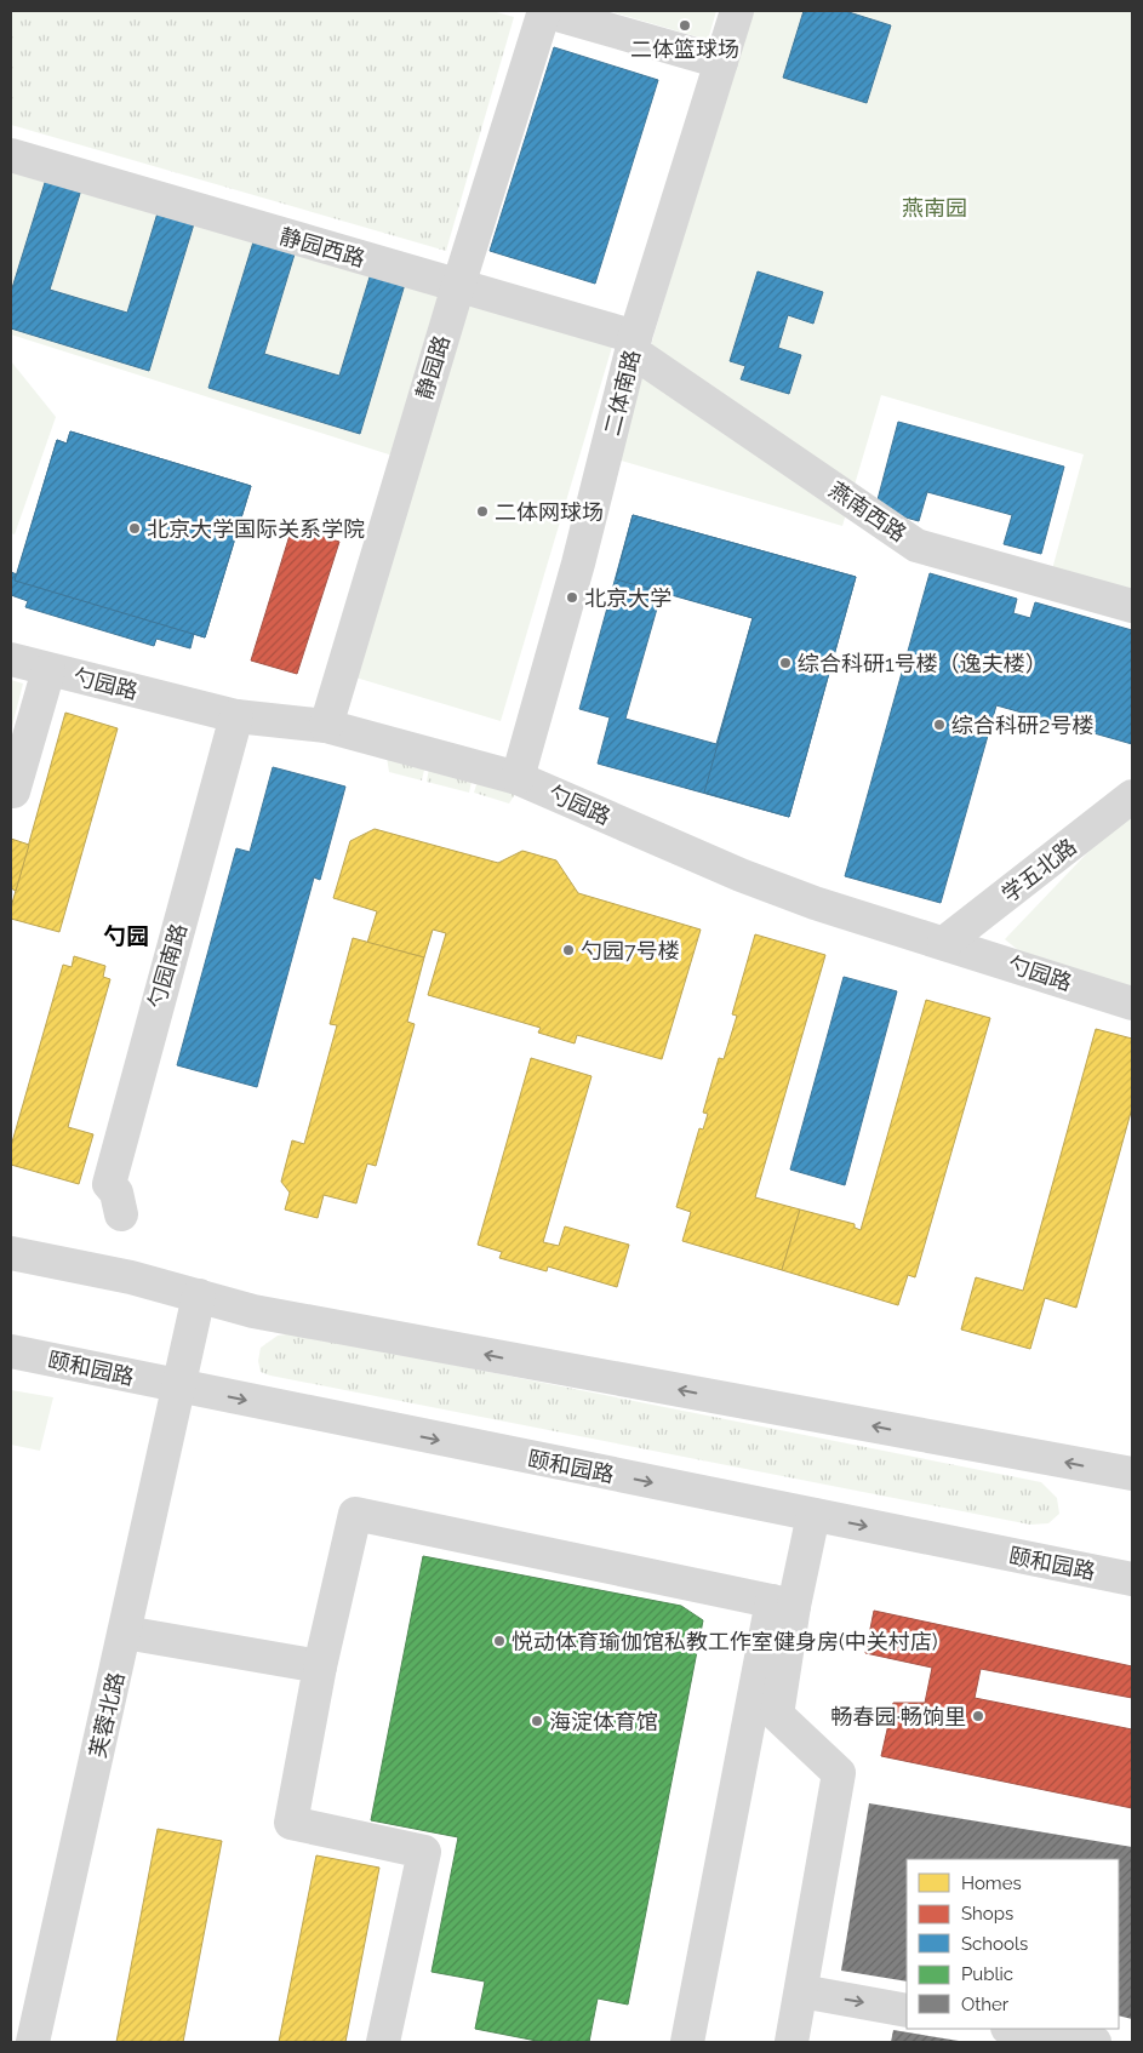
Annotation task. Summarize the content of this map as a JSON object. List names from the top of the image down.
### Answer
{
  "streets": {
    "street": [
      "静园西路",
      "静园路",
      "二体南路",
      "燕南西路",
      "勺园路",
      "学五北路",
      "勺园南路",
      "颐和园路",
      "芙蓉北路"
    ]
  },
  "crossings": [
    ["静园西路", "静园路"],
    ["静园西路", "二体南路"],
    ["静园西路", "燕南西路"],
    ["静园路", "勺园路"],
    ["二体南路", "燕南西路"],
    ["二体南路", "勺园路"],
    ["勺园路", "学五北路"],
    ["勺园路", "勺园南路"],
    ["颐和园路", "芙蓉北路"]
  ],
  "districts": ["勺园"],
  "parks": ["燕南园"],
  "places": [
    "二体篮球场",
    "二体网球场",
    "北京大学国际关系学院",
    "北京大学",
    "综合科研1号楼（逸夫楼）",
    "综合科研2号楼",
    "勺园7号楼",
    "悦动体育瑜伽馆私教工作室健身房(中关村店)",
    "畅春园·畅饷里",
    "海淀体育馆"
  ],
  "legend": [
    "Homes",
    "Shops",
    "Schools",
    "Public",
    "Other"
  ]
}
